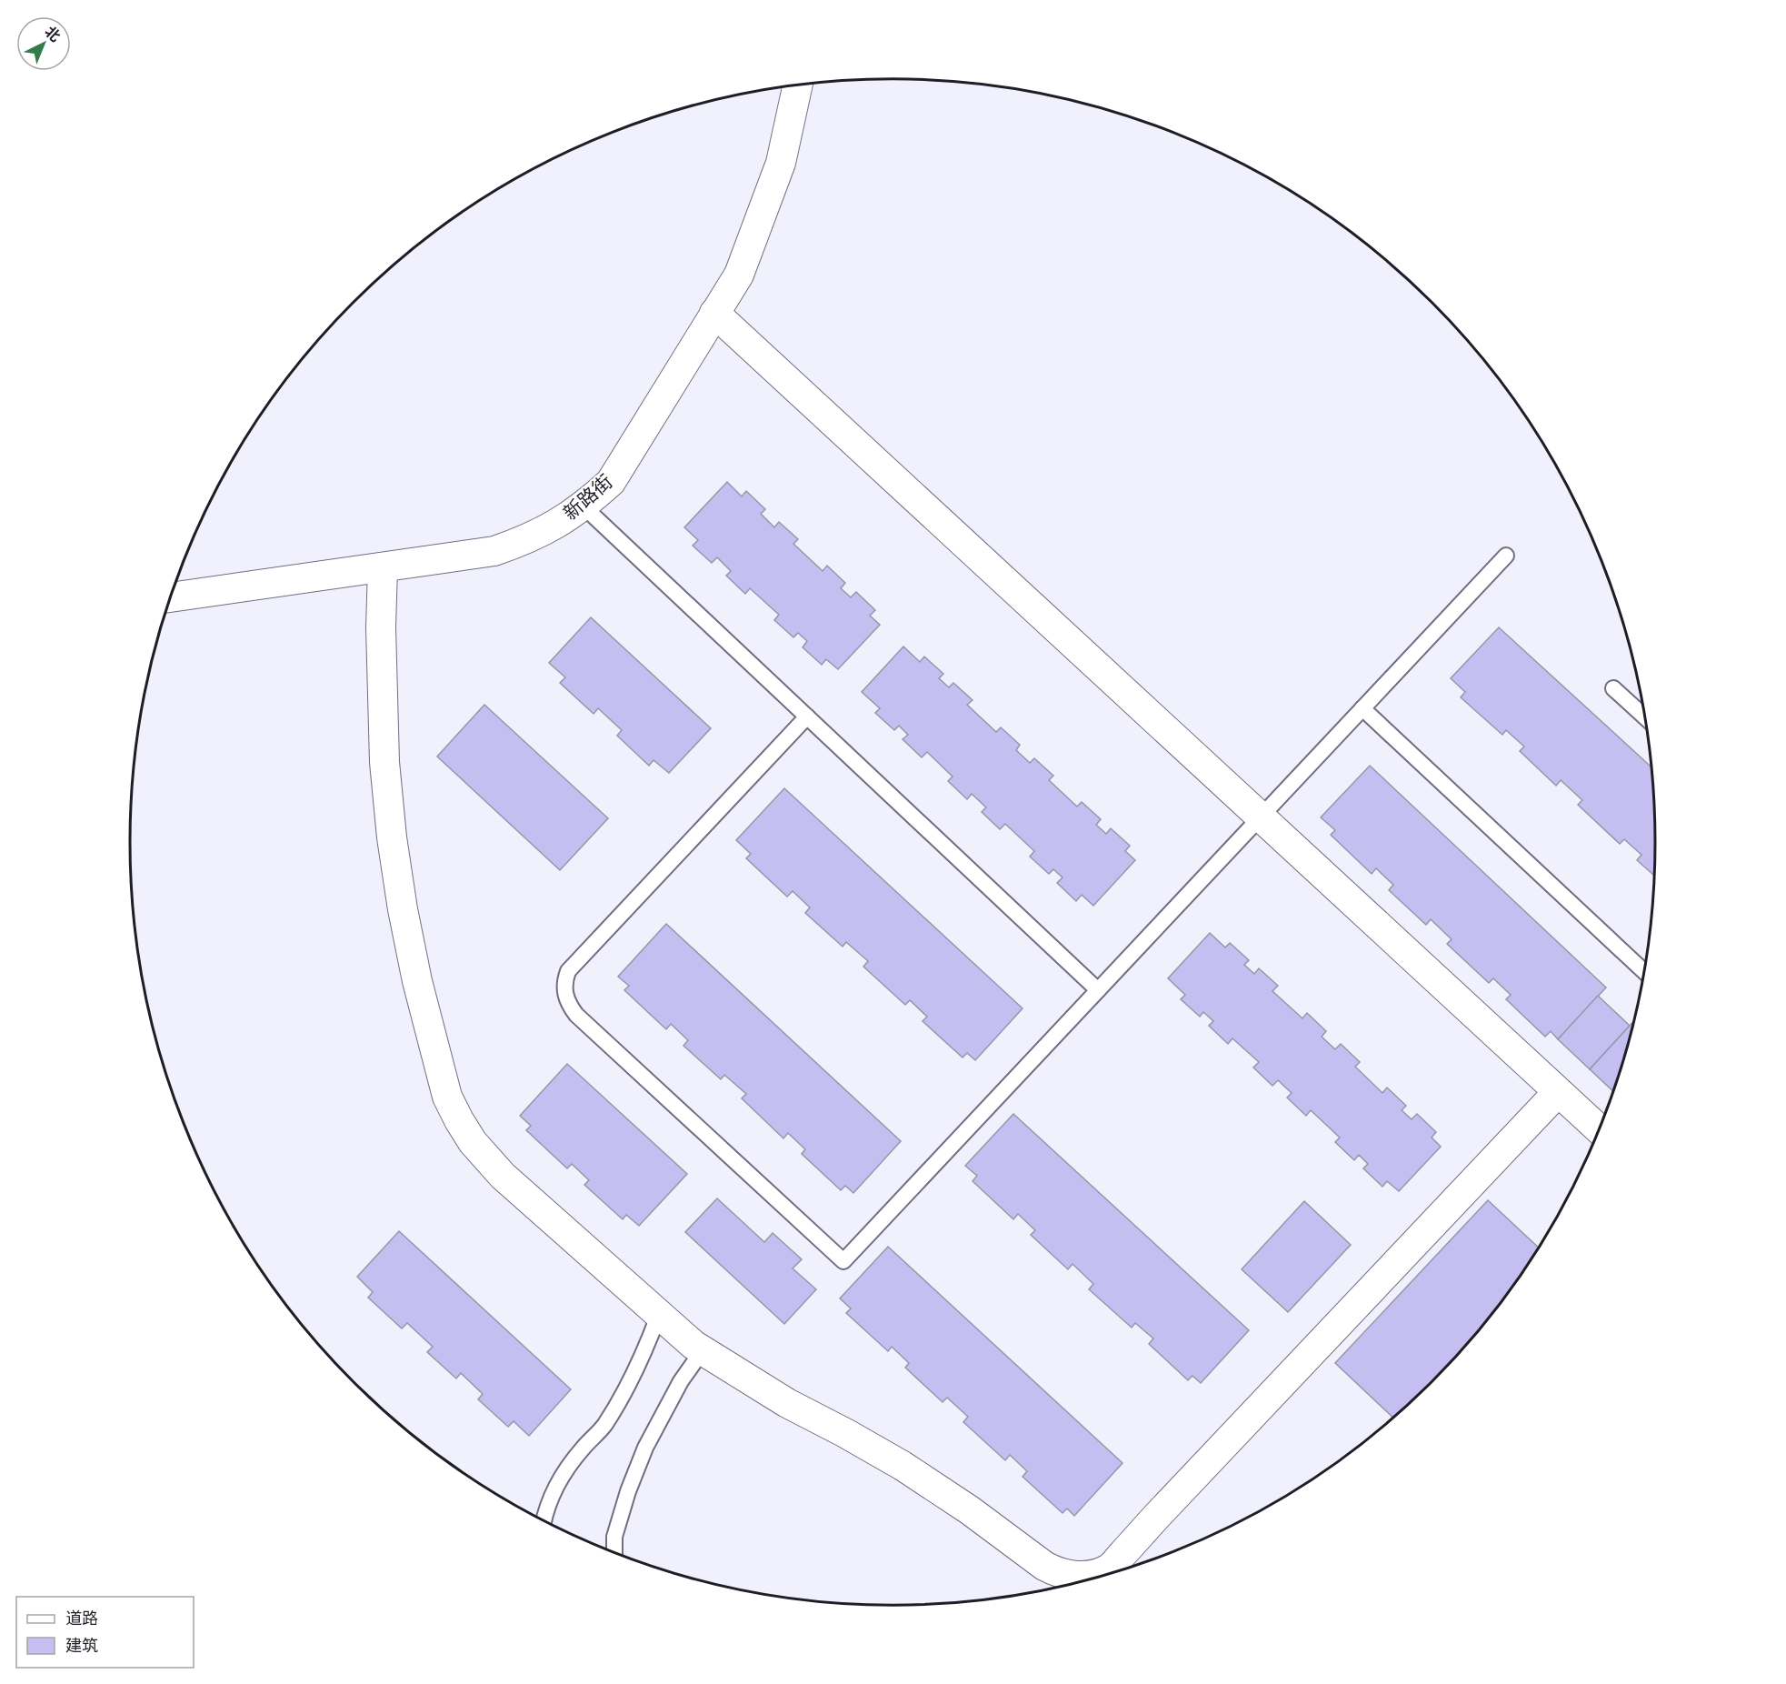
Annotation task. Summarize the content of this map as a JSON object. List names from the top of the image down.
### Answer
{
  "streets": {
    "street": ["新路街"]
  },
  "legend": ["道路", "建筑"],
  "north": "top right"
}
